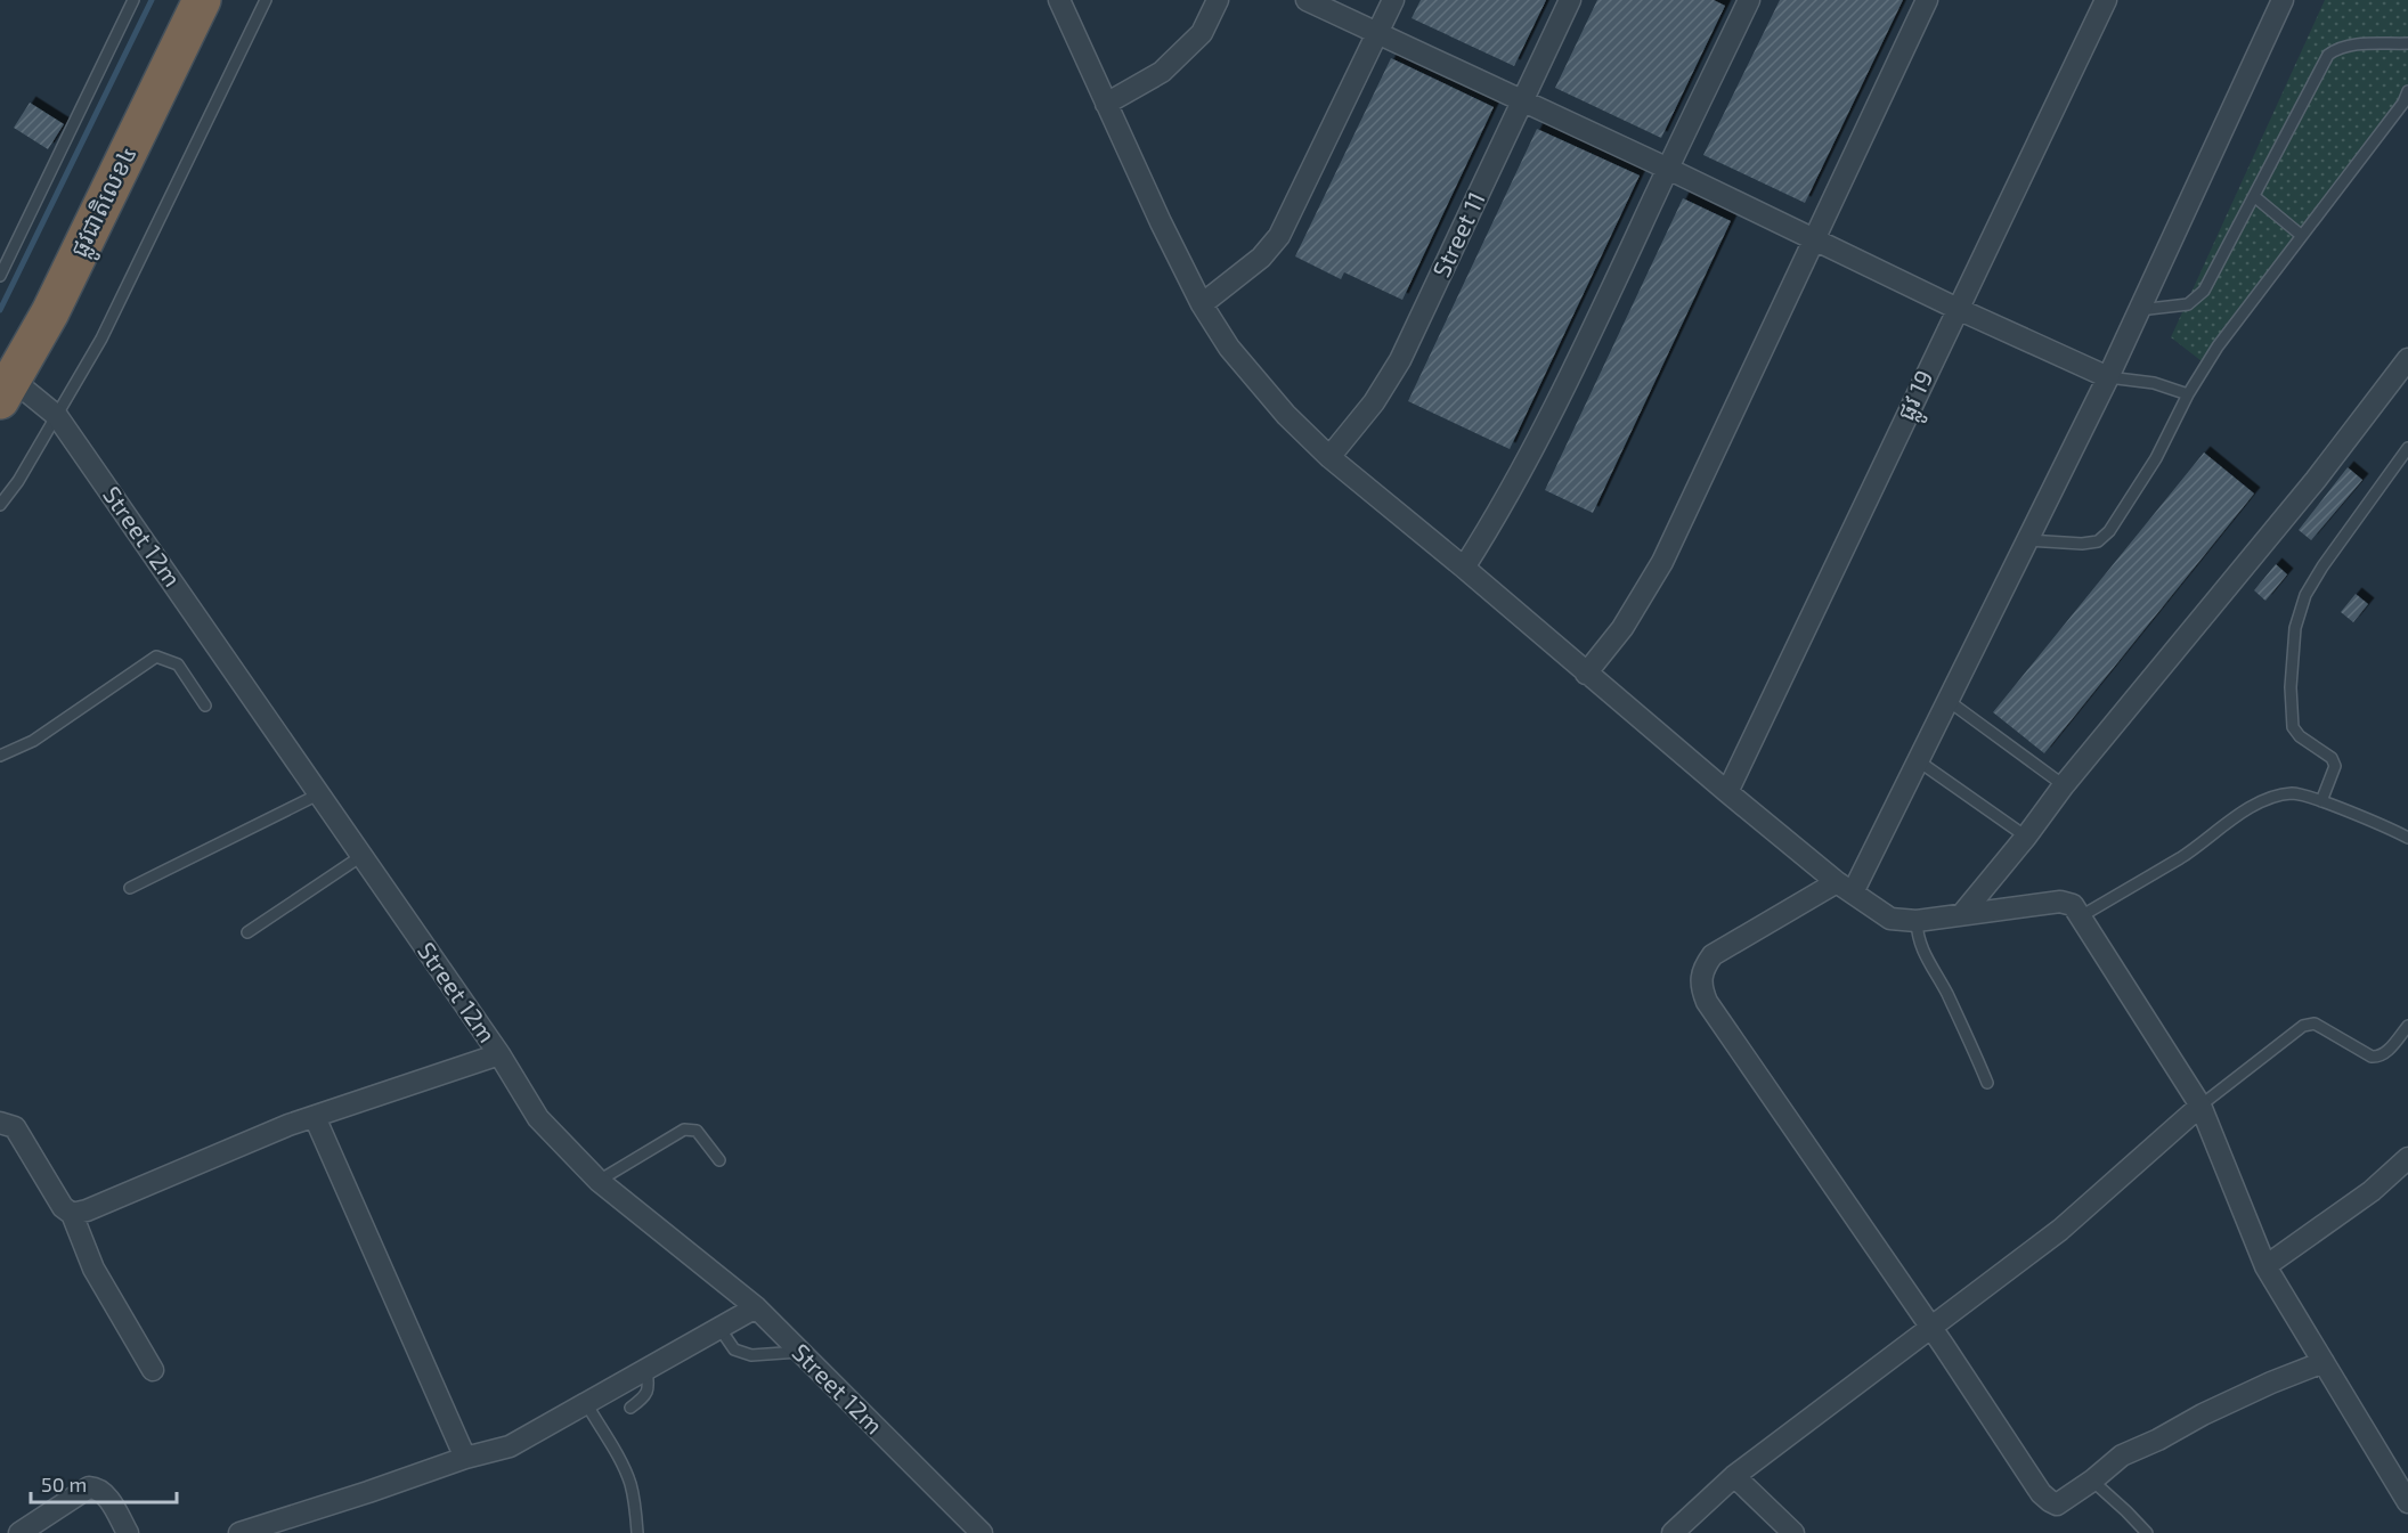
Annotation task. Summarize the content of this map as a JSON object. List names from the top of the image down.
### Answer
{
  "streets": {
    "highway": ["ផ្លូវជាតិលេខ៤"],
    "street": ["Street 11", "ផ្លូវ 19", "Street 12m"]
  },
  "crossings": [
    ["ផ្លូវជាតិលេខ៤", "Street 12m"]
  ],
  "scale_bar": "50 m"
}
